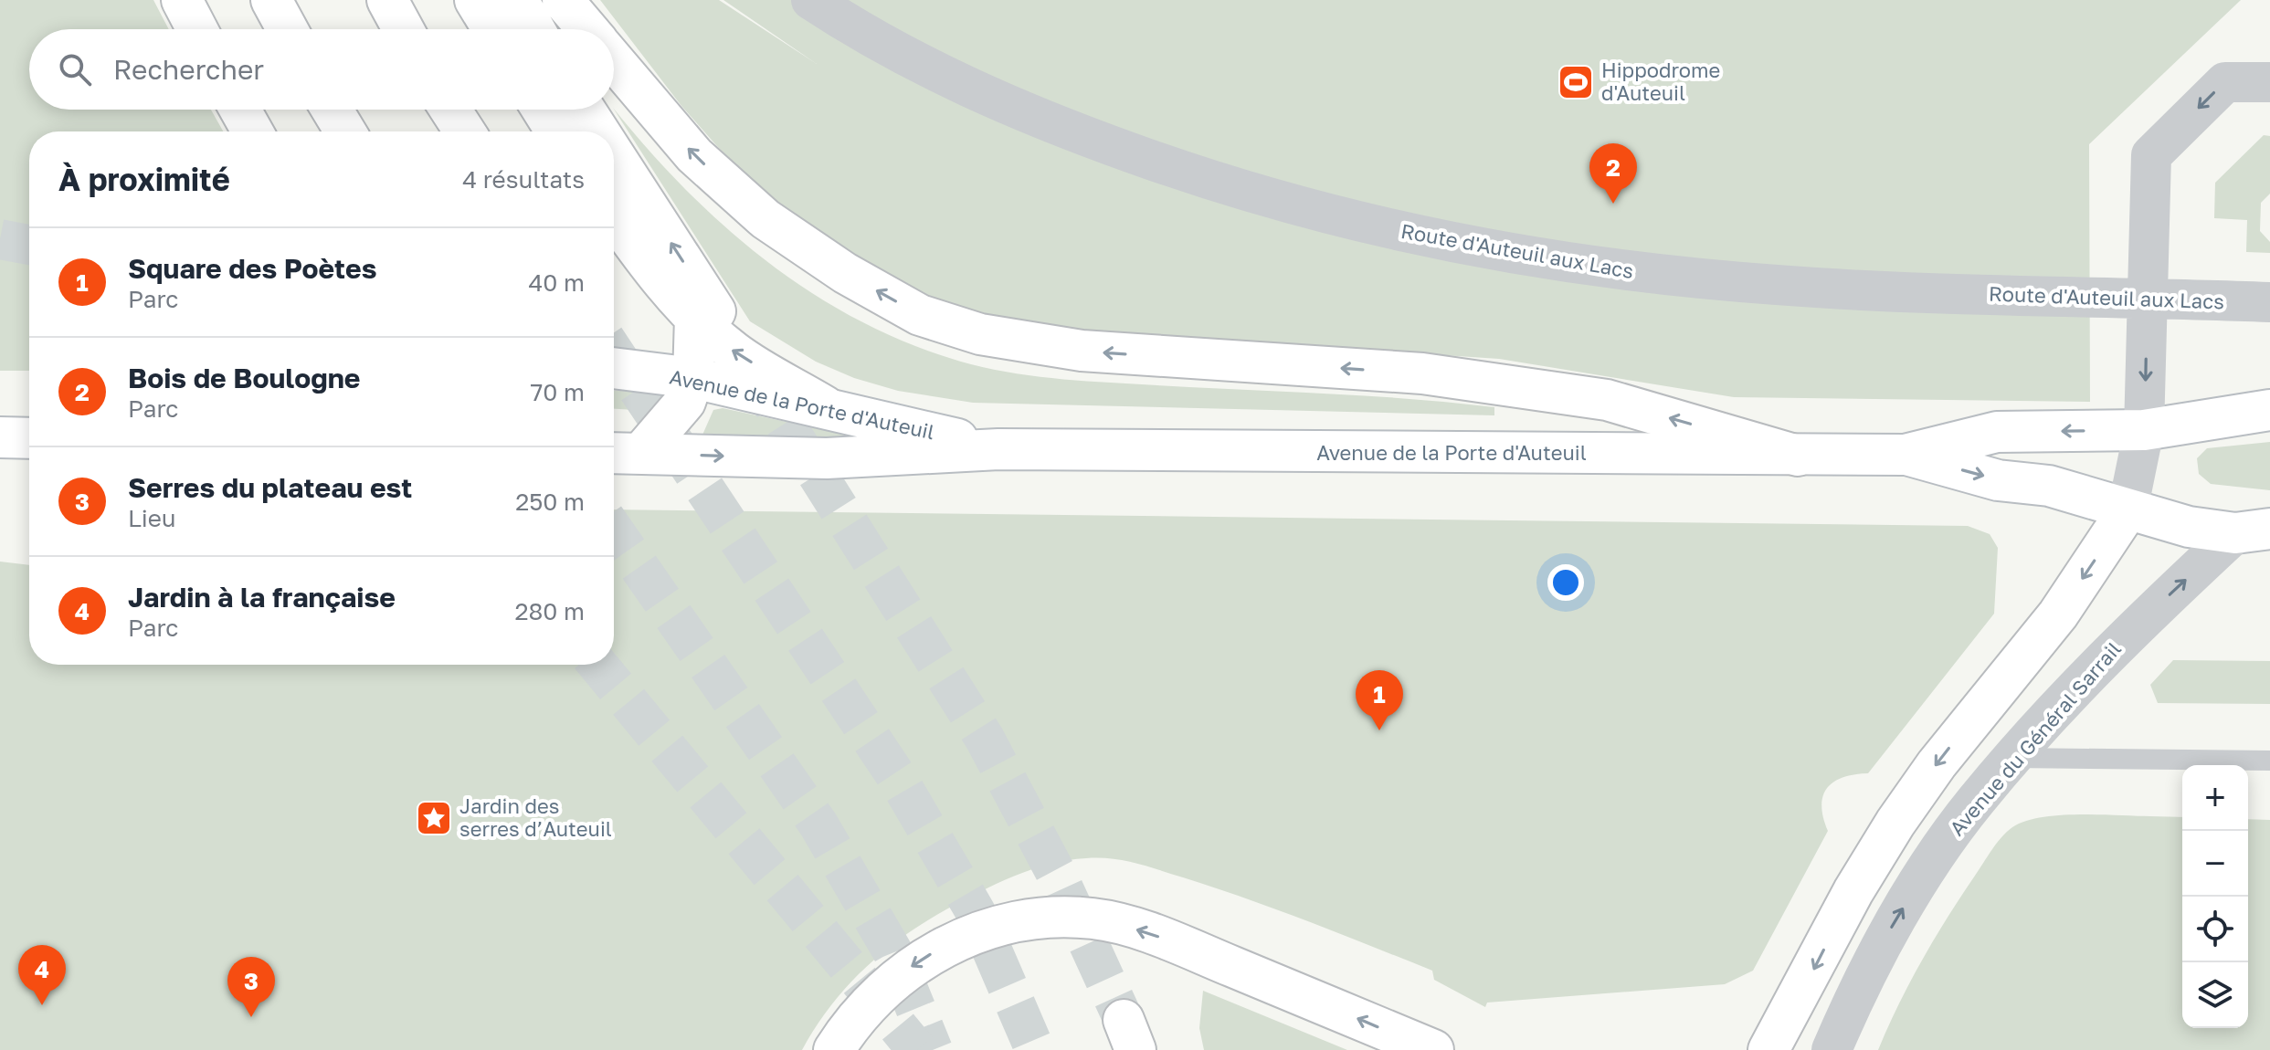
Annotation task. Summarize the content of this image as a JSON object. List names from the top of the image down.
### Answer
{
  "streets": {
    "main road": ["Avenue de la Porte d'Auteuil"],
    "street": ["Route d'Auteuil aux Lacs", "Avenue du Général Sarrail"]
  },
  "crossings": [
    ["Avenue de la Porte d'Auteuil", "Avenue du Général Sarrail"]
  ],
  "one_way": ["Avenue du Général Sarrail"],
  "places": {
    "sports": ["Hippodrome d'Auteuil"],
    "place": ["Jardin des serres d’Auteuil"]
  },
  "page": {
    "search": "Rechercher",
    "heading": ["À proximité", "4 résultats"],
    "pins": [
      "2",
      "1",
      "4",
      "3"
    ],
    "list": [
      {
        "mark": "1",
        "name": "Square des Poètes",
        "note": "Parc",
        "value": "40 m"
      },
      {
        "mark": "2",
        "name": "Bois de Boulogne",
        "note": "Parc",
        "value": "70 m"
      },
      {
        "mark": "3",
        "name": "Serres du plateau est",
        "note": "Lieu",
        "value": "250 m"
      },
      {
        "mark": "4",
        "name": "Jardin à la française",
        "note": "Parc",
        "value": "280 m"
      }
    ],
    "map_buttons": ["+", "−"]
  }
}
